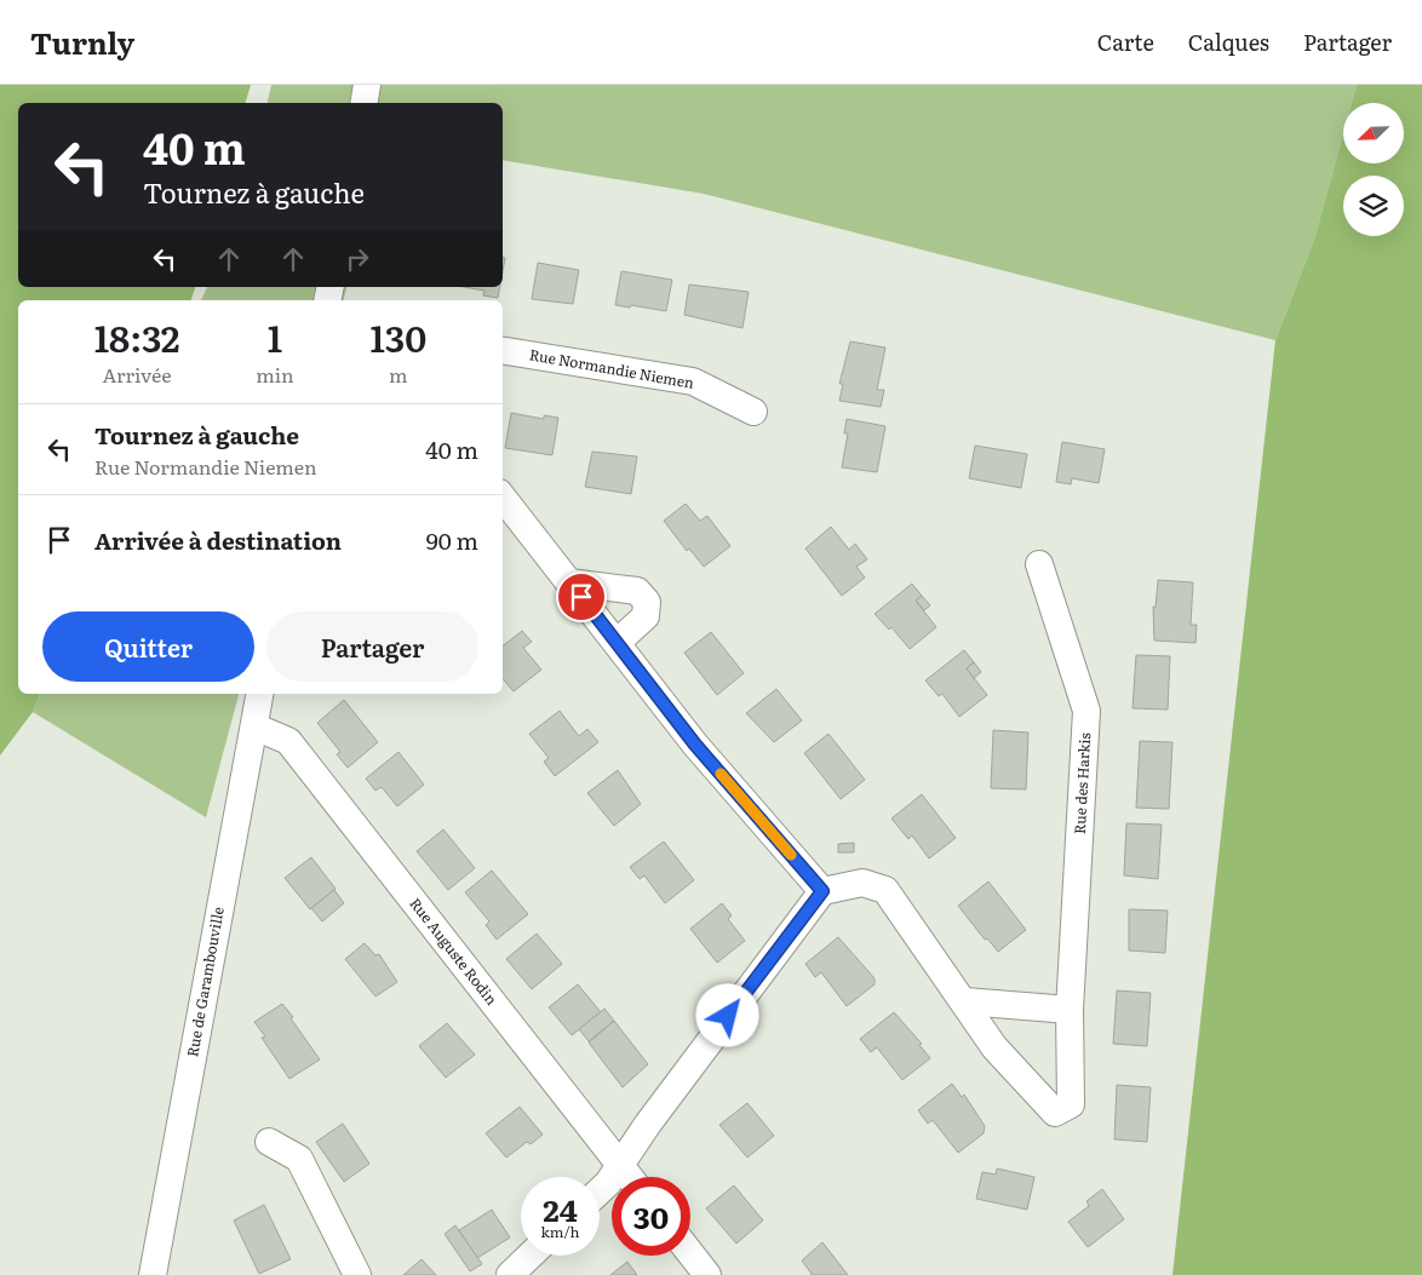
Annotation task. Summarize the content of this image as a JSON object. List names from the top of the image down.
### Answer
{
  "streets": {
    "street": [
      "Rue Normandie Niemen",
      "Rue des Harkis",
      "Rue Auguste Rodin",
      "Rue de Garambouville"
    ]
  },
  "crossings": [
    ["Rue Auguste Rodin", "Rue de Garambouville"]
  ],
  "north": "bottom left",
  "page": {
    "header": "Turnly",
    "nav": ["Carte", "Calques", "Partager"],
    "turn": ["40 m", "Tournez à gauche"],
    "eta": [
      "18:32",
      "Arrivée",
      "1",
      "min",
      "130",
      "m"
    ],
    "list": [
      {
        "name": "Tournez à gauche",
        "note": "Rue Normandie Niemen",
        "value": "40 m"
      },
      {
        "name": "Arrivée à destination",
        "value": "90 m"
      }
    ],
    "buttons": ["Quitter", "Partager"],
    "speed": "24 km/h",
    "limit": "30"
  }
}
